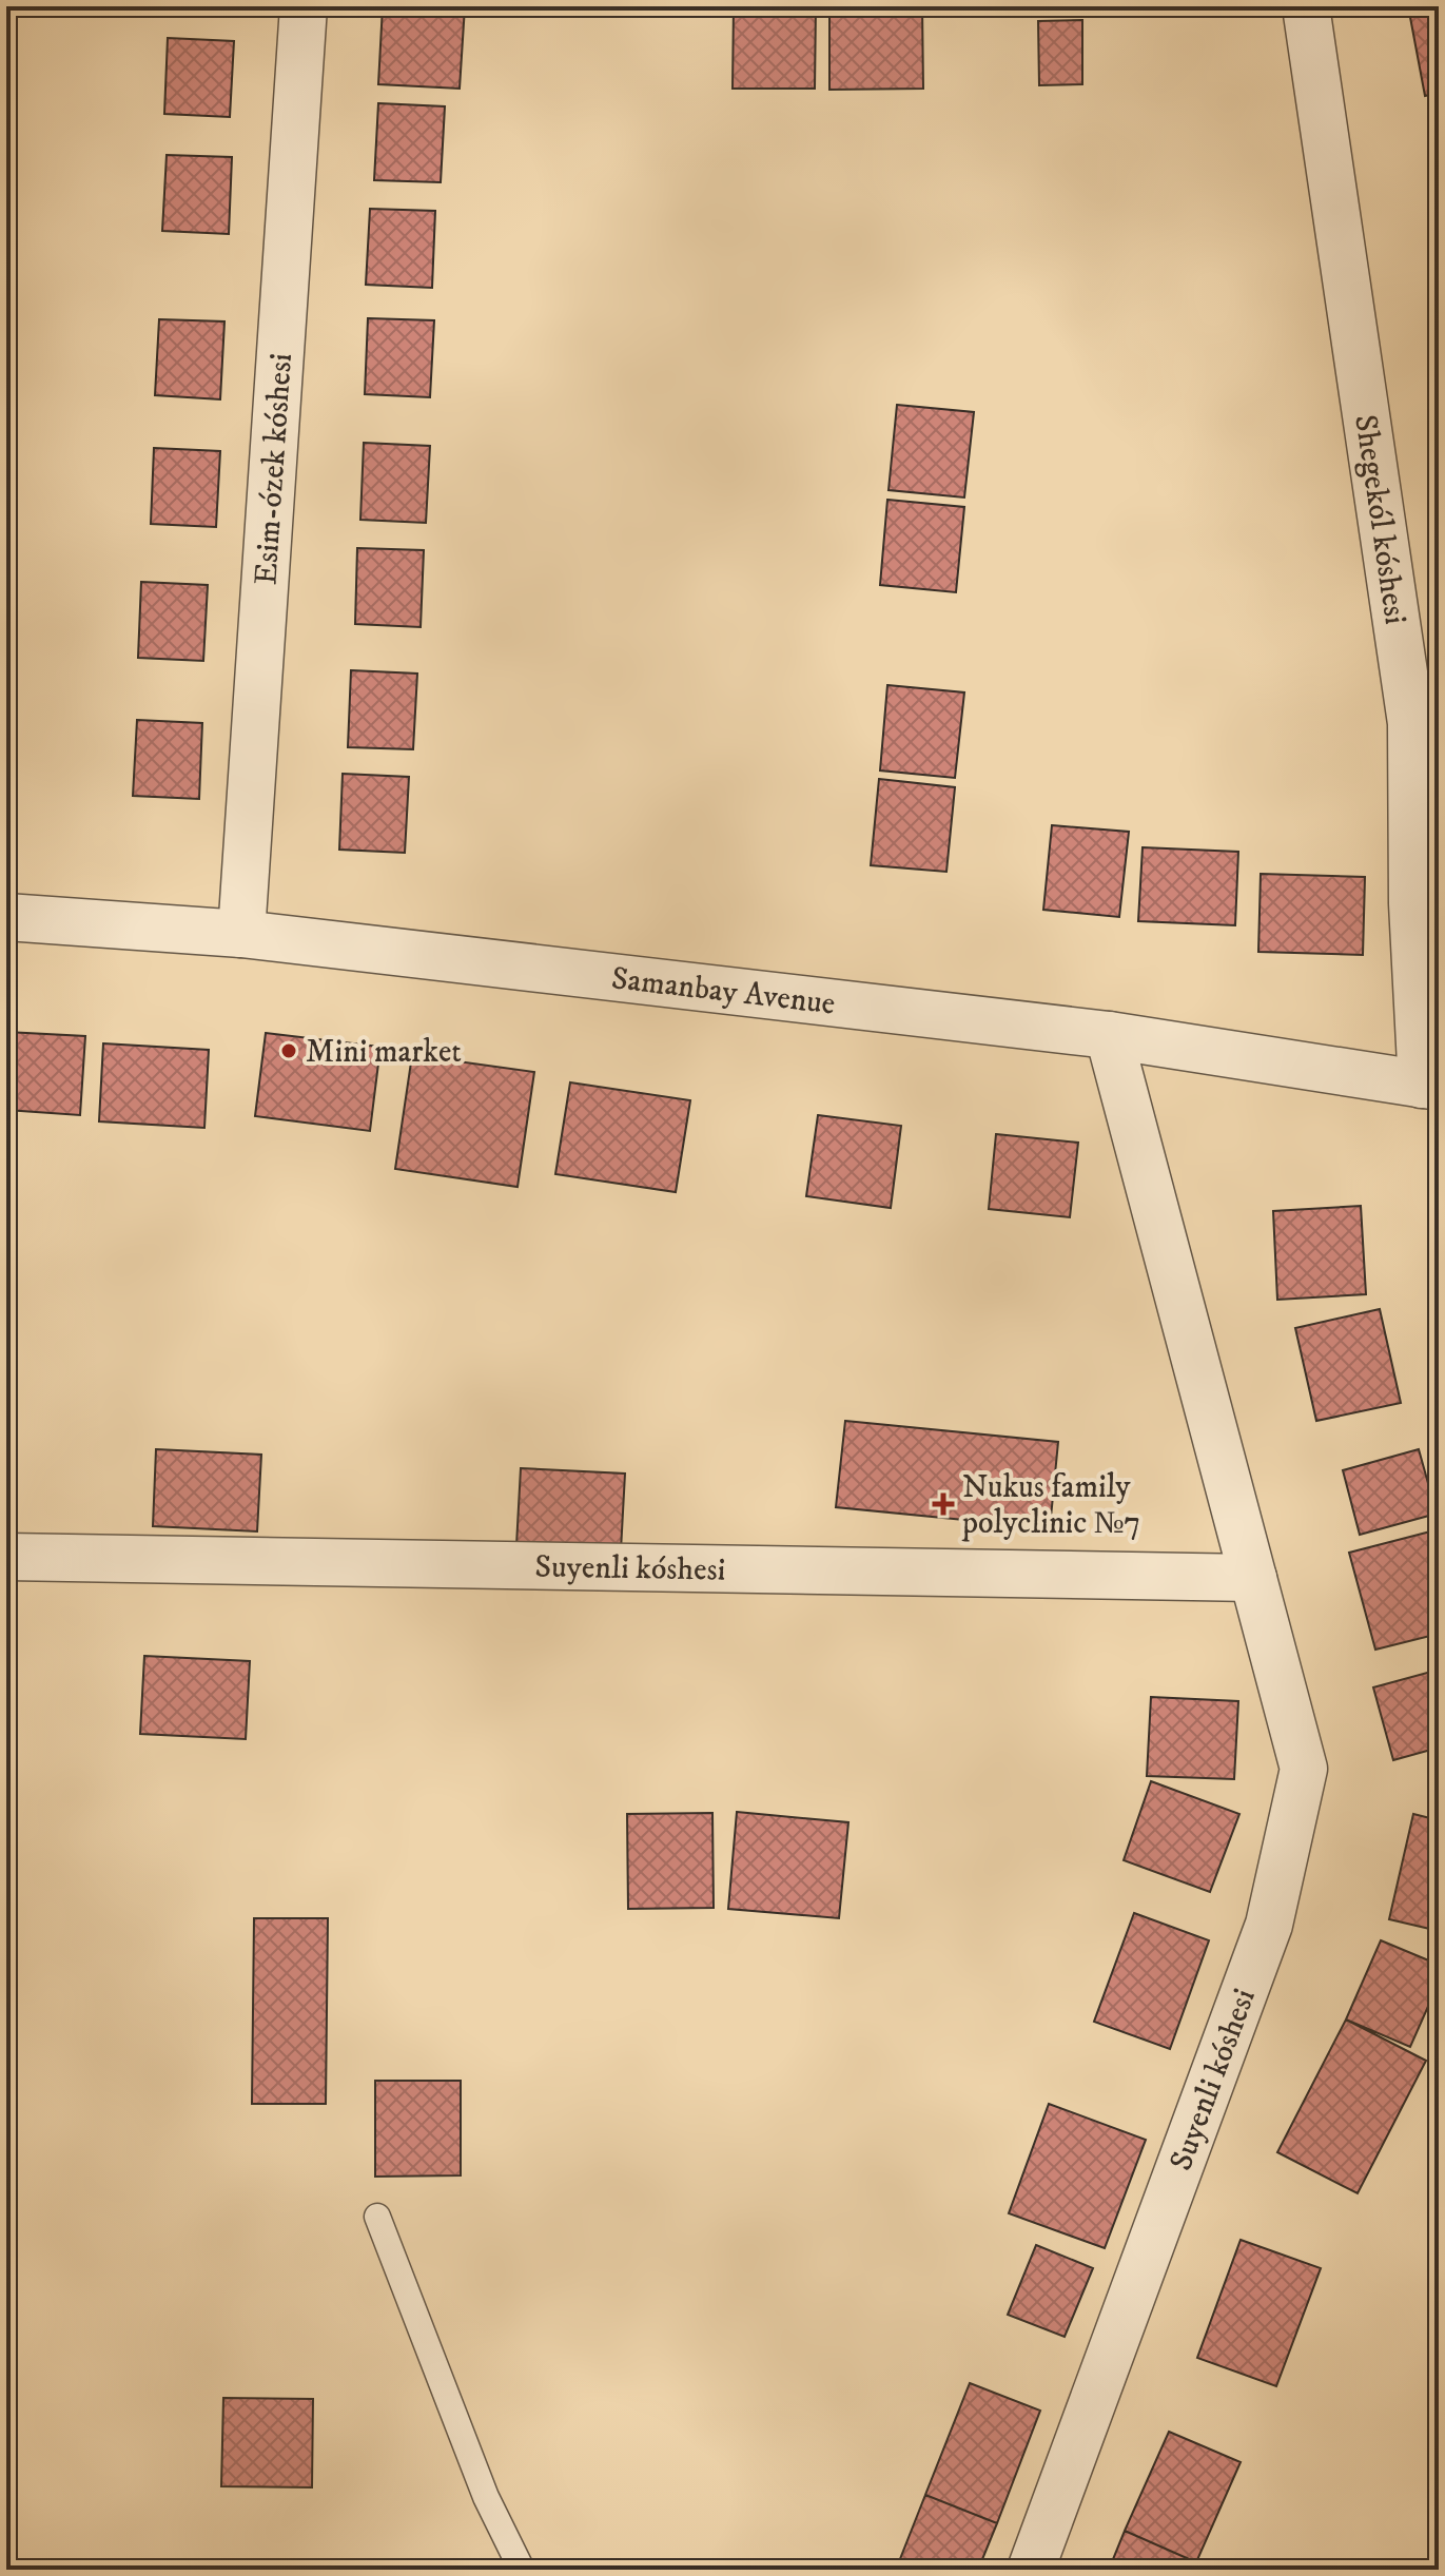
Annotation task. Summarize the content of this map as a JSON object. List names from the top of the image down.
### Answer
{
  "streets": {
    "street": [
      "Esim-ózek kóshesi",
      "Shegekól kóshesi",
      "Samanbay Avenue",
      "Suyenli kóshesi"
    ]
  },
  "crossings": [
    ["Esim-ózek kóshesi", "Samanbay Avenue"],
    ["Shegekól kóshesi", "Samanbay Avenue"],
    ["Samanbay Avenue", "Suyenli kóshesi"]
  ],
  "places": {
    "other": ["Mini market"],
    "health": ["Nukus family polyclinic №7"]
  }
}
